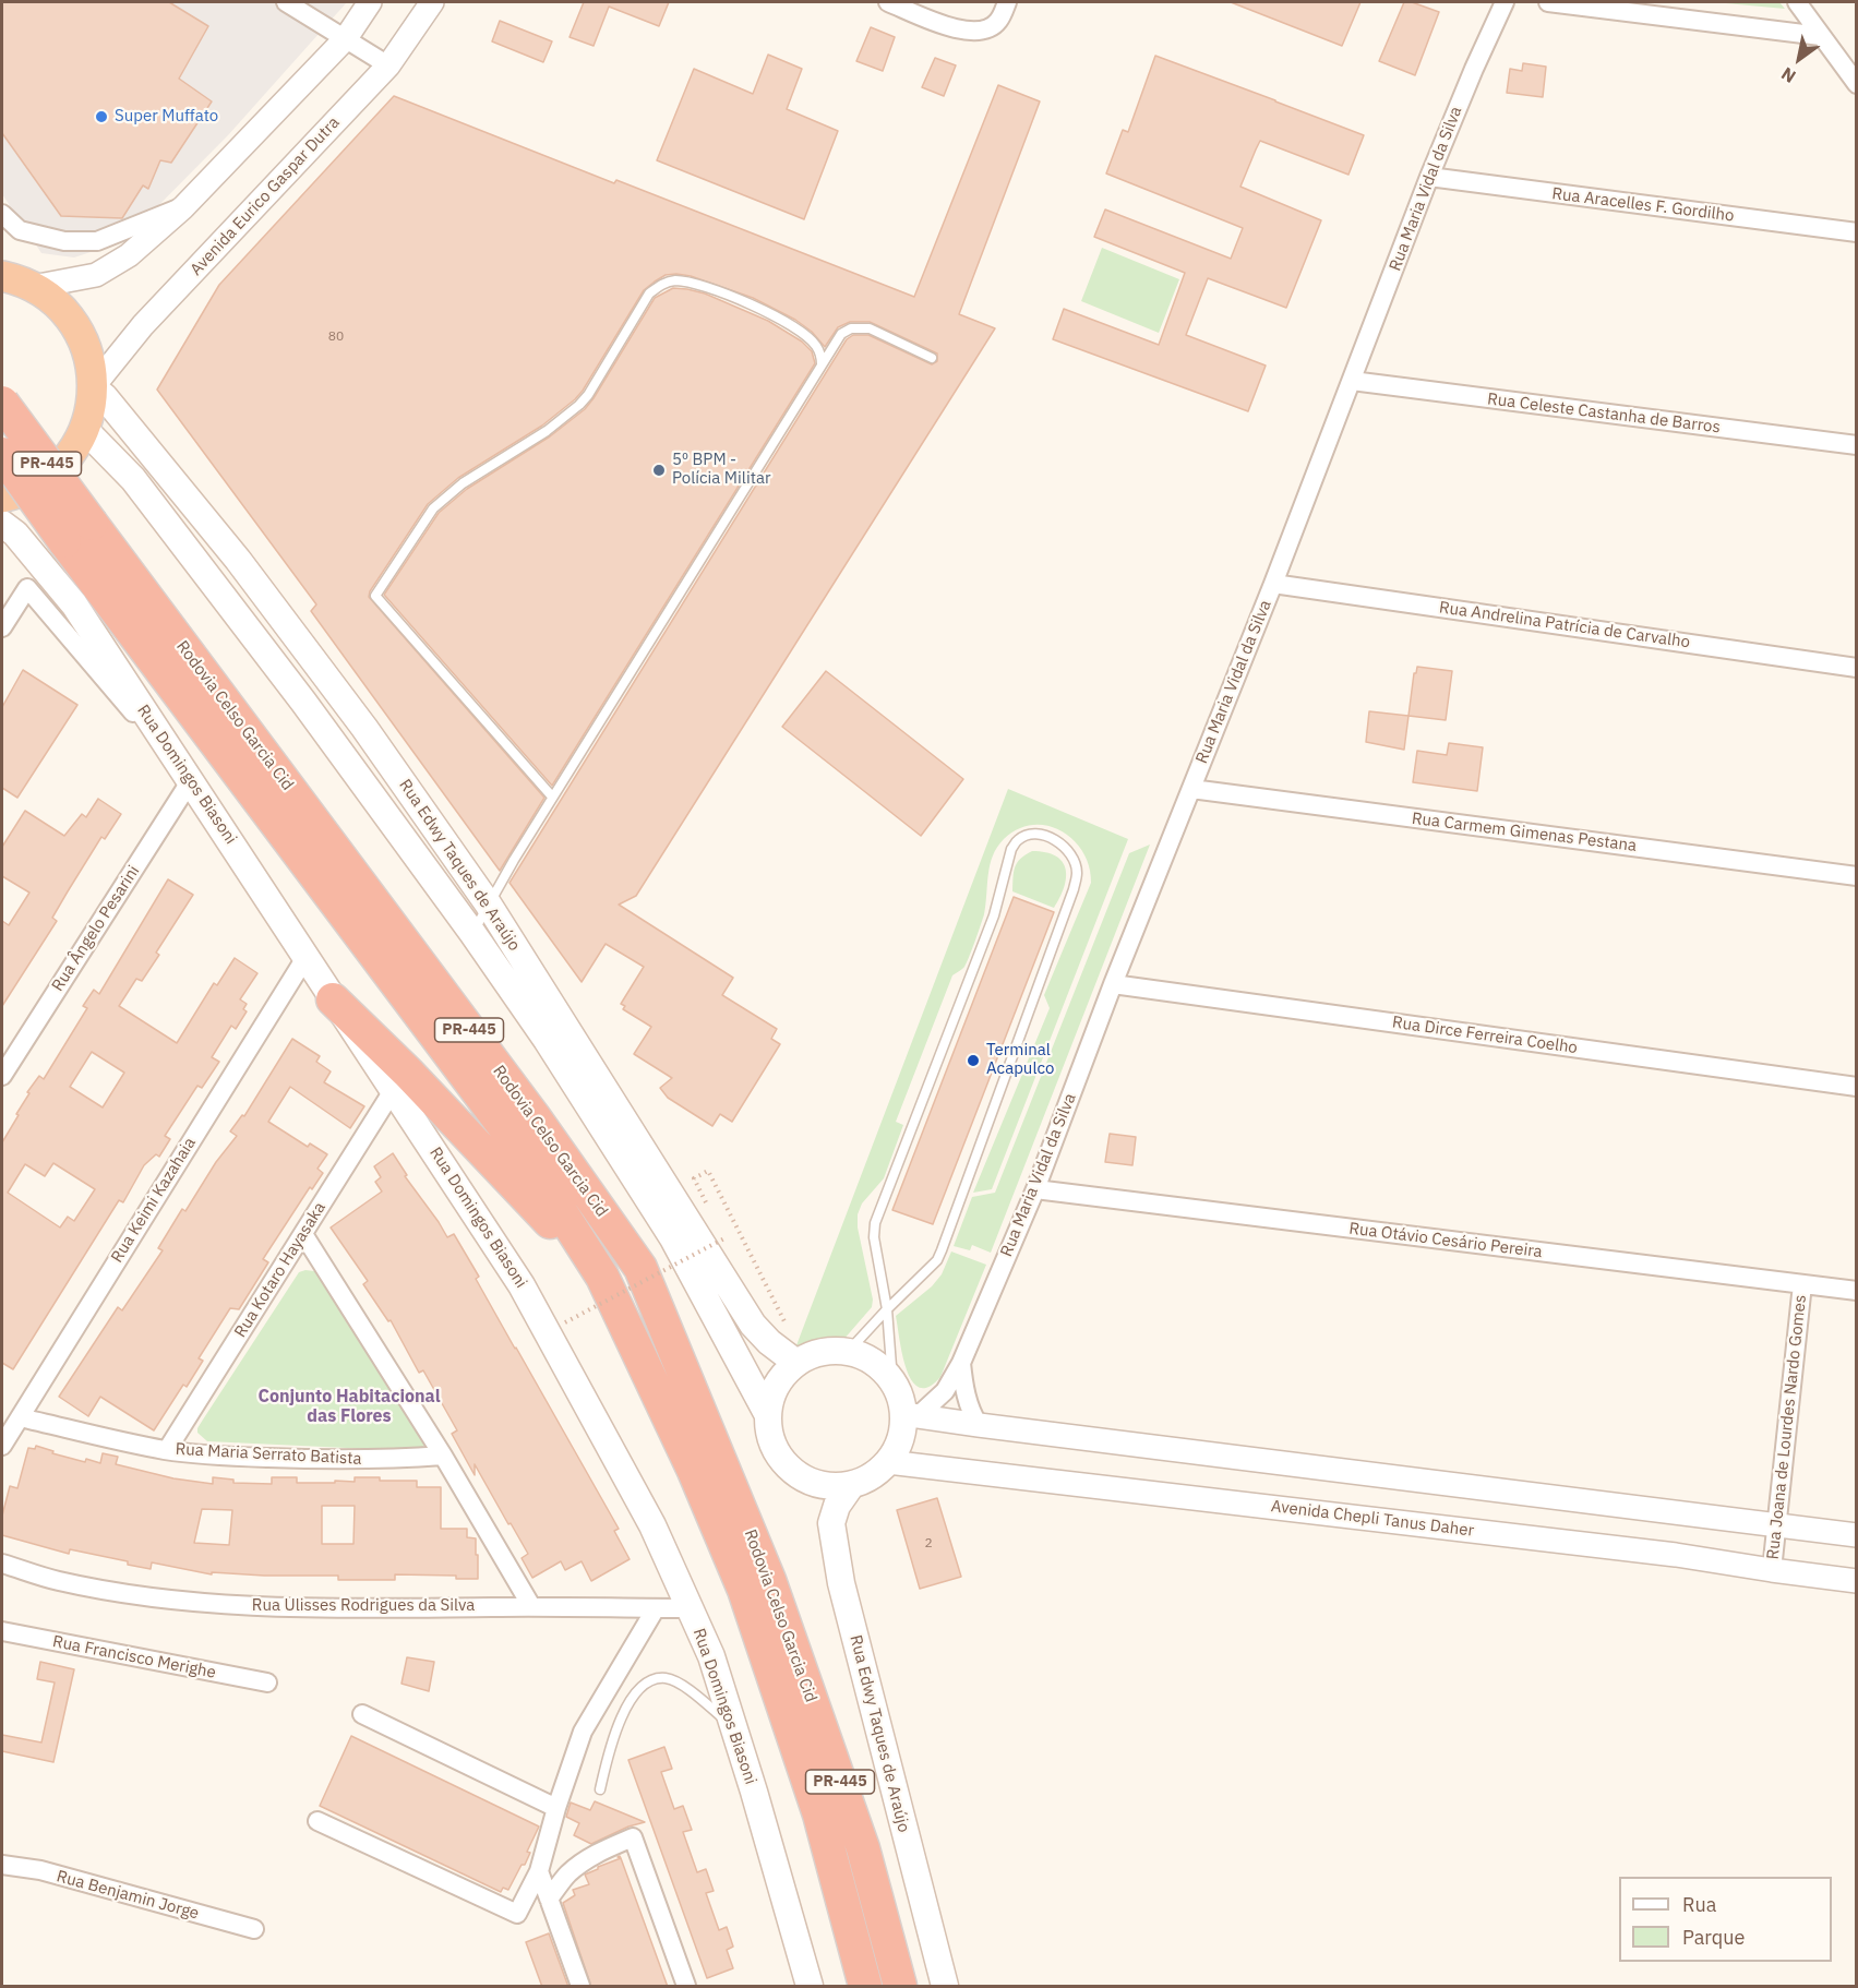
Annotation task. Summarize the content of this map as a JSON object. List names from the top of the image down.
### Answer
{
  "streets": {
    "highway": ["PR-445", "Rodovia Celso Garcia Cid"],
    "main road": ["Rua Domingos Biasoni", "Rua Edwy Taques de Araújo"],
    "street": [
      "Rua Maria Vidal da Silva",
      "Avenida Eurico Gaspar Dutra",
      "Rua Aracelles F. Gordilho",
      "Rua Celeste Castanha de Barros",
      "Rua Andrelina Patrícia de Carvalho",
      "Rua Carmem Gimenas Pestana",
      "Rua Ângelo Pesarini",
      "Rua Dirce Ferreira Coelho",
      "Rua Keimi Kazahaia",
      "Rua Otávio Cesário Pereira",
      "Rua Kotaro Hayasaka",
      "Rua Joana de Lourdes Nardo Gomes",
      "Rua Maria Serrato Batista",
      "Avenida Chepli Tanus Daher",
      "Rua Ulisses Rodrigues da Silva",
      "Rua Francisco Merighe",
      "Rua Benjamin Jorge"
    ]
  },
  "crossings": [
    ["Rua Maria Vidal da Silva", "Rua Aracelles F. Gordilho"],
    ["Rua Maria Vidal da Silva", "Rua Celeste Castanha de Barros"],
    ["Rua Maria Vidal da Silva", "Rua Andrelina Patrícia de Carvalho"],
    ["Rua Maria Vidal da Silva", "Rua Carmem Gimenas Pestana"],
    ["Rua Maria Vidal da Silva", "Rua Edwy Taques de Araújo"],
    ["Rua Maria Vidal da Silva", "Rua Dirce Ferreira Coelho"],
    ["Rua Maria Vidal da Silva", "Rua Otávio Cesário Pereira"],
    ["Rua Maria Vidal da Silva", "Avenida Chepli Tanus Daher"],
    ["Avenida Eurico Gaspar Dutra", "Rua Edwy Taques de Araújo"],
    ["Rua Domingos Biasoni", "Rua Ângelo Pesarini"],
    ["Rua Domingos Biasoni", "Rua Keimi Kazahaia"],
    ["Rua Domingos Biasoni", "Rua Kotaro Hayasaka"],
    ["Rua Domingos Biasoni", "Rua Ulisses Rodrigues da Silva"],
    ["Rua Edwy Taques de Araújo", "Avenida Chepli Tanus Daher"],
    ["Rua Keimi Kazahaia", "Rua Maria Serrato Batista"],
    ["Rua Otávio Cesário Pereira", "Rua Joana de Lourdes Nardo Gomes"],
    ["Rua Kotaro Hayasaka", "Rua Maria Serrato Batista"],
    ["Rua Joana de Lourdes Nardo Gomes", "Avenida Chepli Tanus Daher"]
  ],
  "districts": ["Conjunto Habitacional das Flores"],
  "places": ["Super Muffato", "5º BPM - Polícia Militar", "Terminal Acapulco"],
  "house_numbers": ["80", "2"],
  "legend": ["Rua", "Parque"],
  "north": "bottom left"
}
